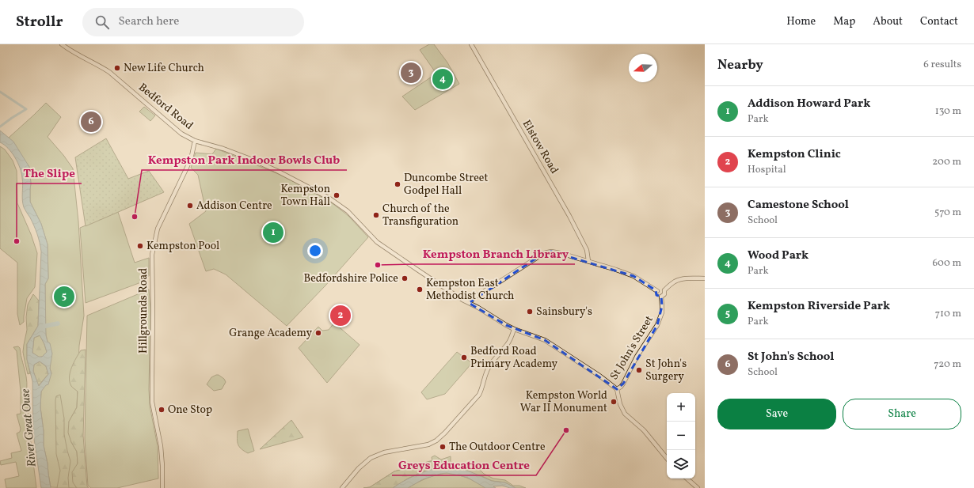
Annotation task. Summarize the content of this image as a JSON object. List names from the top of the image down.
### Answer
{
  "streets": {
    "street": [
      "Bedford Road",
      "Elstow Road",
      "Hillgrounds Road",
      "St John's Street"
    ]
  },
  "crossings": [
    ["Bedford Road", "Hillgrounds Road"],
    ["Bedford Road", "St John's Street"]
  ],
  "water": ["River Great Ouse"],
  "places": [
    "New Life Church",
    "Duncombe Street Godpel Hall",
    "Kempston Town Hall",
    "Addison Centre",
    "Church of the Transfiguration",
    "Kempston Park Indoor Bowls Club",
    "The Slipe",
    "Kempston Pool",
    "Kempston Branch Library",
    "Bedfordshire Police",
    "Kempston East Methodist Church",
    "Sainsbury's",
    "Grange Academy",
    "Bedford Road Primary Academy",
    "St John's Surgery",
    "Kempston World War II Monument",
    "One Stop",
    "Greys Education Centre",
    "The Outdoor Centre"
  ],
  "north": "left",
  "page": {
    "header": "Strollr",
    "search": "Search here",
    "nav": [
      "Home",
      "Map",
      "About",
      "Contact"
    ],
    "heading": ["Nearby", "6 results"],
    "pins": [
      "3",
      "4",
      "6",
      "1",
      "5",
      "2"
    ],
    "list": [
      {
        "mark": "1",
        "name": "Addison Howard Park",
        "note": "Park",
        "value": "130 m"
      },
      {
        "mark": "2",
        "name": "Kempston Clinic",
        "note": "Hospital",
        "value": "200 m"
      },
      {
        "mark": "3",
        "name": "Camestone School",
        "note": "School",
        "value": "570 m"
      },
      {
        "mark": "4",
        "name": "Wood Park",
        "note": "Park",
        "value": "600 m"
      },
      {
        "mark": "5",
        "name": "Kempston Riverside Park",
        "note": "Park",
        "value": "710 m"
      },
      {
        "mark": "6",
        "name": "St John's School",
        "note": "School",
        "value": "720 m"
      }
    ],
    "buttons": ["Save", "Share"],
    "map_buttons": ["+", "−"]
  }
}
